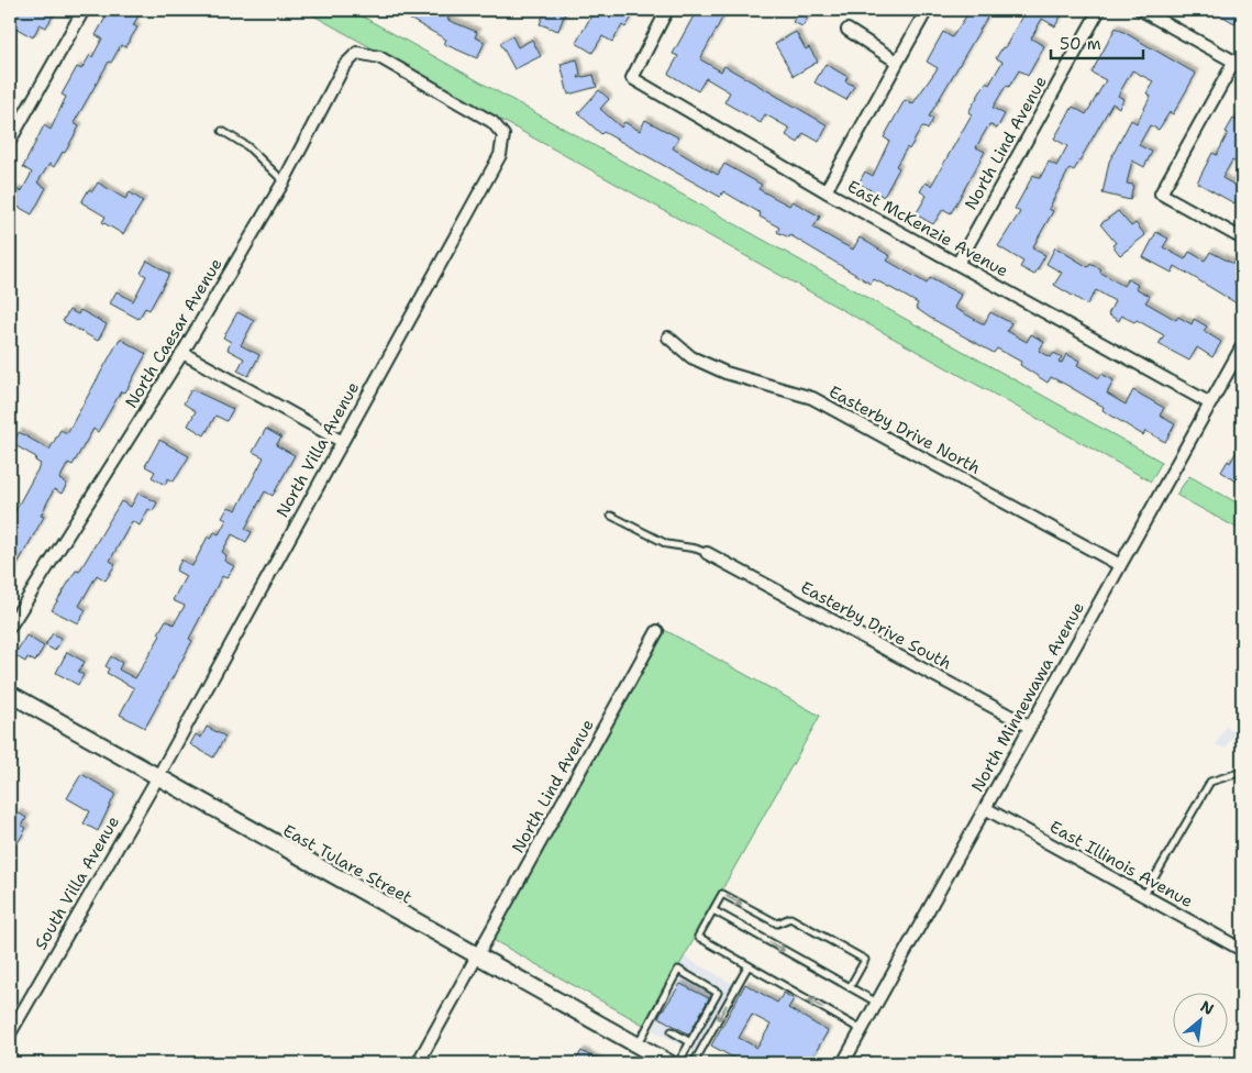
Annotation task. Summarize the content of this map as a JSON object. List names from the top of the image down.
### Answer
{
  "streets": {
    "main road": ["East Tulare Street"],
    "street": [
      "North Lind Avenue",
      "East McKenzie Avenue",
      "North Caesar Avenue",
      "Easterby Drive North",
      "North Villa Avenue",
      "Easterby Drive South",
      "North Minnewawa Avenue",
      "East Illinois Avenue",
      "South Villa Avenue"
    ]
  },
  "crossings": [
    ["North Lind Avenue", "East McKenzie Avenue"],
    ["North Lind Avenue", "East Tulare Street"],
    ["East McKenzie Avenue", "North Minnewawa Avenue"],
    ["North Caesar Avenue", "North Villa Avenue"],
    ["Easterby Drive North", "North Minnewawa Avenue"],
    ["North Villa Avenue", "East Tulare Street"],
    ["North Villa Avenue", "South Villa Avenue"],
    ["Easterby Drive South", "North Minnewawa Avenue"],
    ["North Minnewawa Avenue", "East Illinois Avenue"],
    ["East Tulare Street", "South Villa Avenue"]
  ],
  "scale_bar": "50 m",
  "north": "top right"
}
